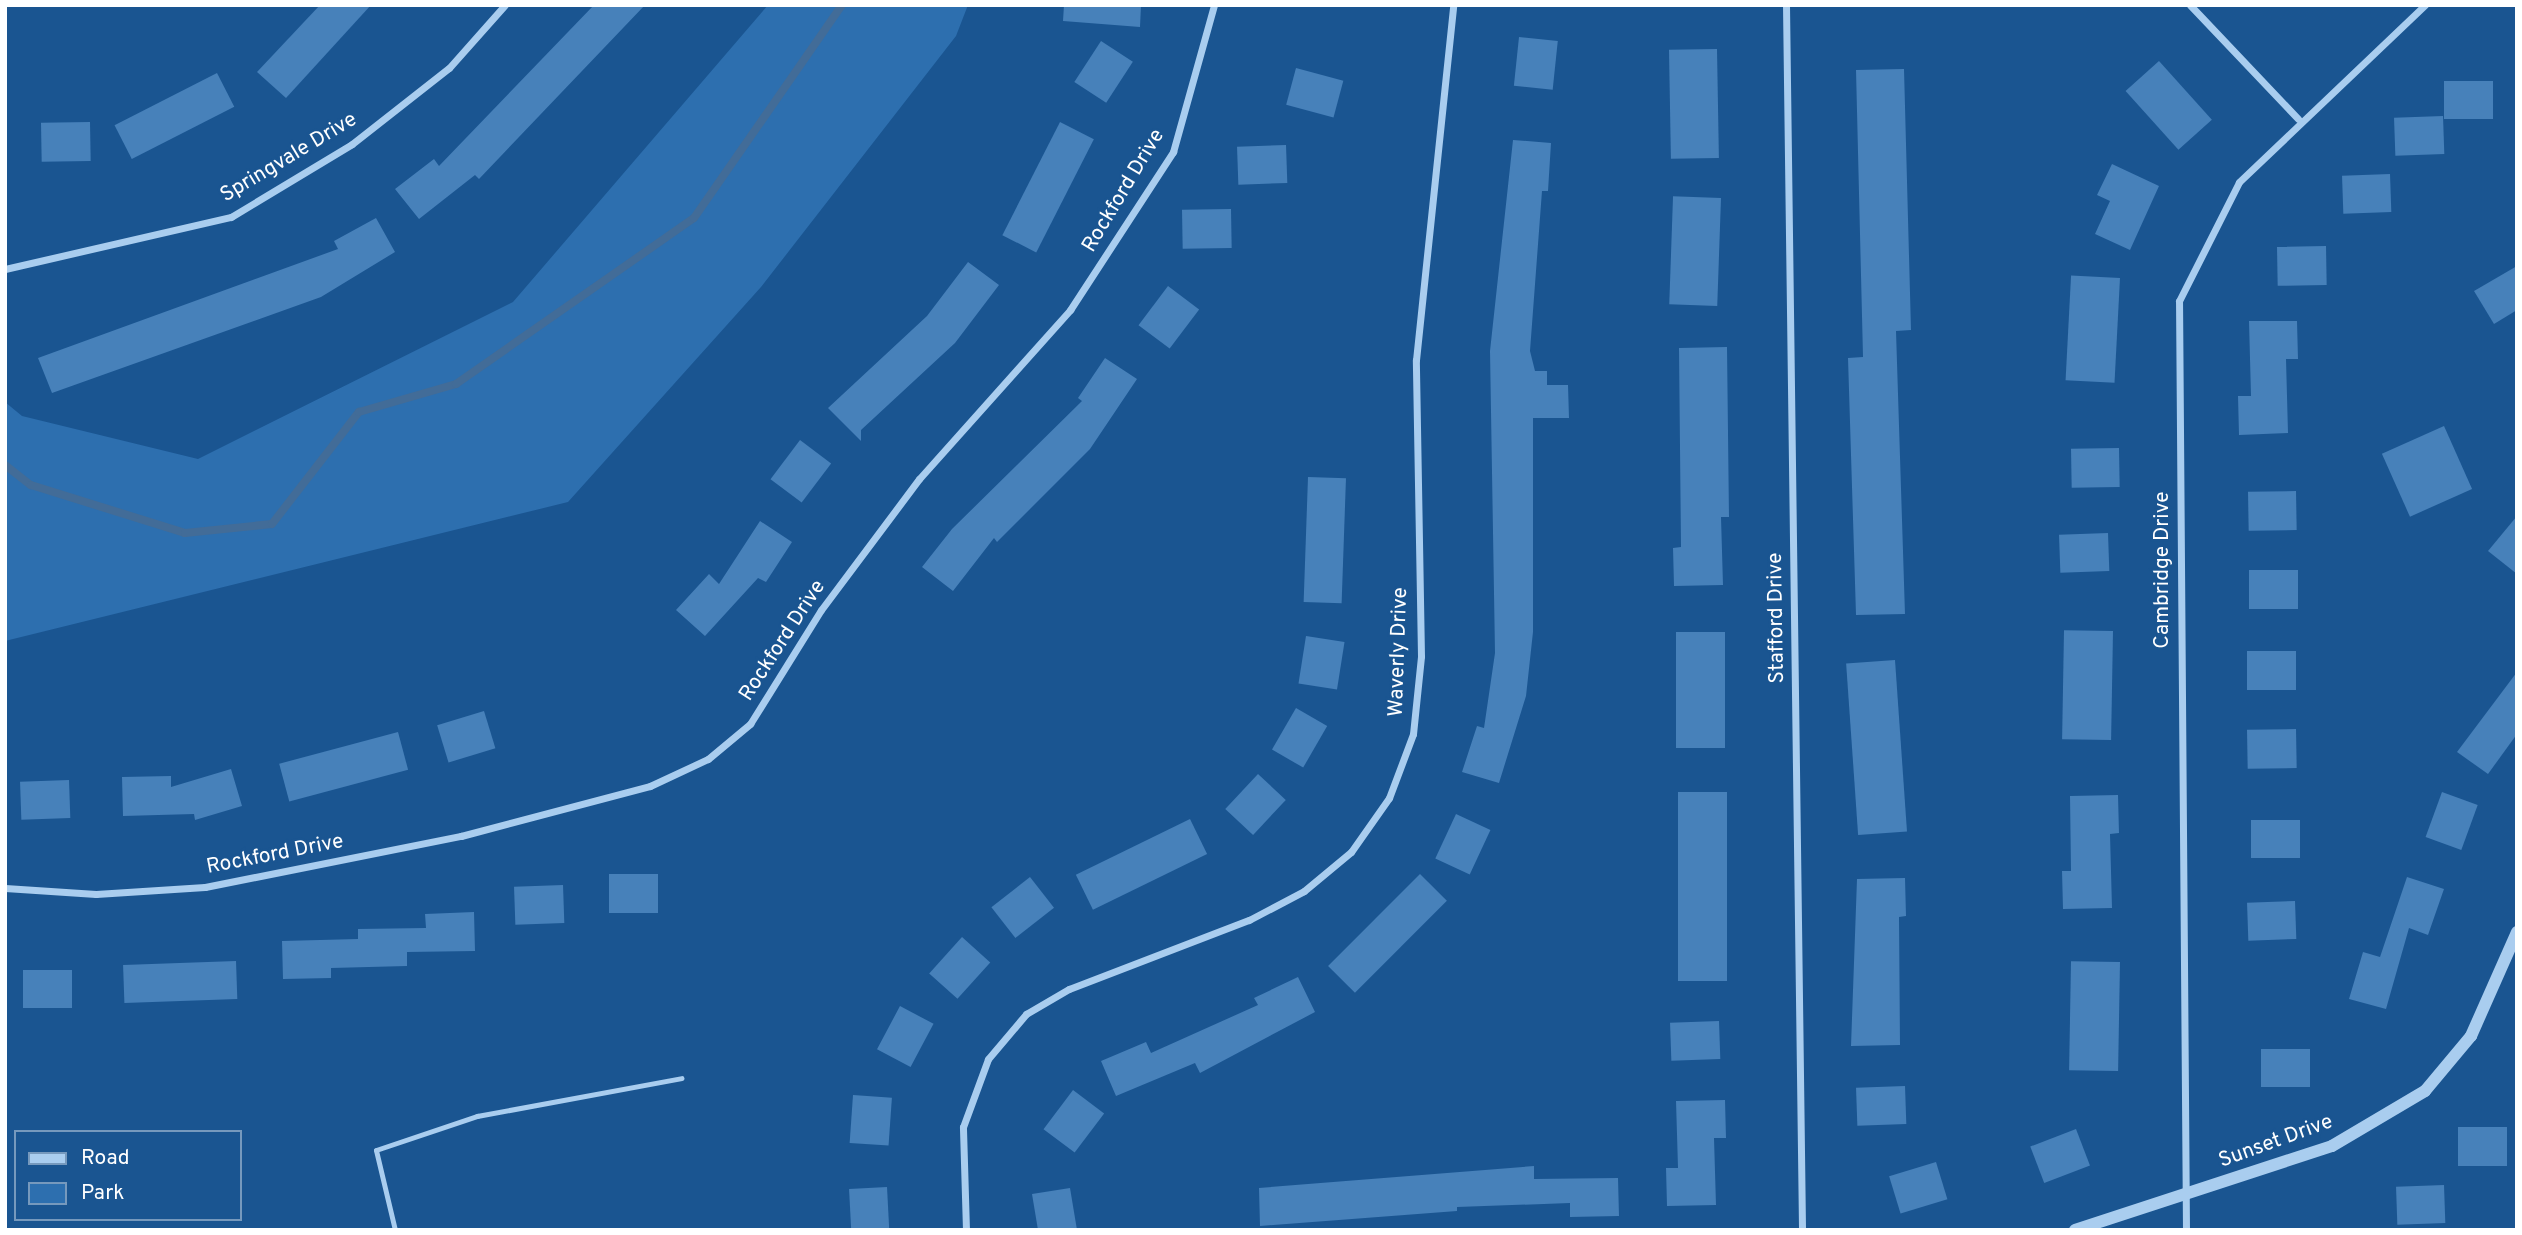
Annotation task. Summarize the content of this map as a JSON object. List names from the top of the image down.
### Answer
{
  "streets": {
    "street": [
      "Springvale Drive",
      "Rockford Drive",
      "Cambridge Drive",
      "Stafford Drive",
      "Waverly Drive",
      "Sunset Drive"
    ]
  },
  "crossings": [
    ["Cambridge Drive", "Sunset Drive"]
  ],
  "legend": ["Road", "Park"]
}
